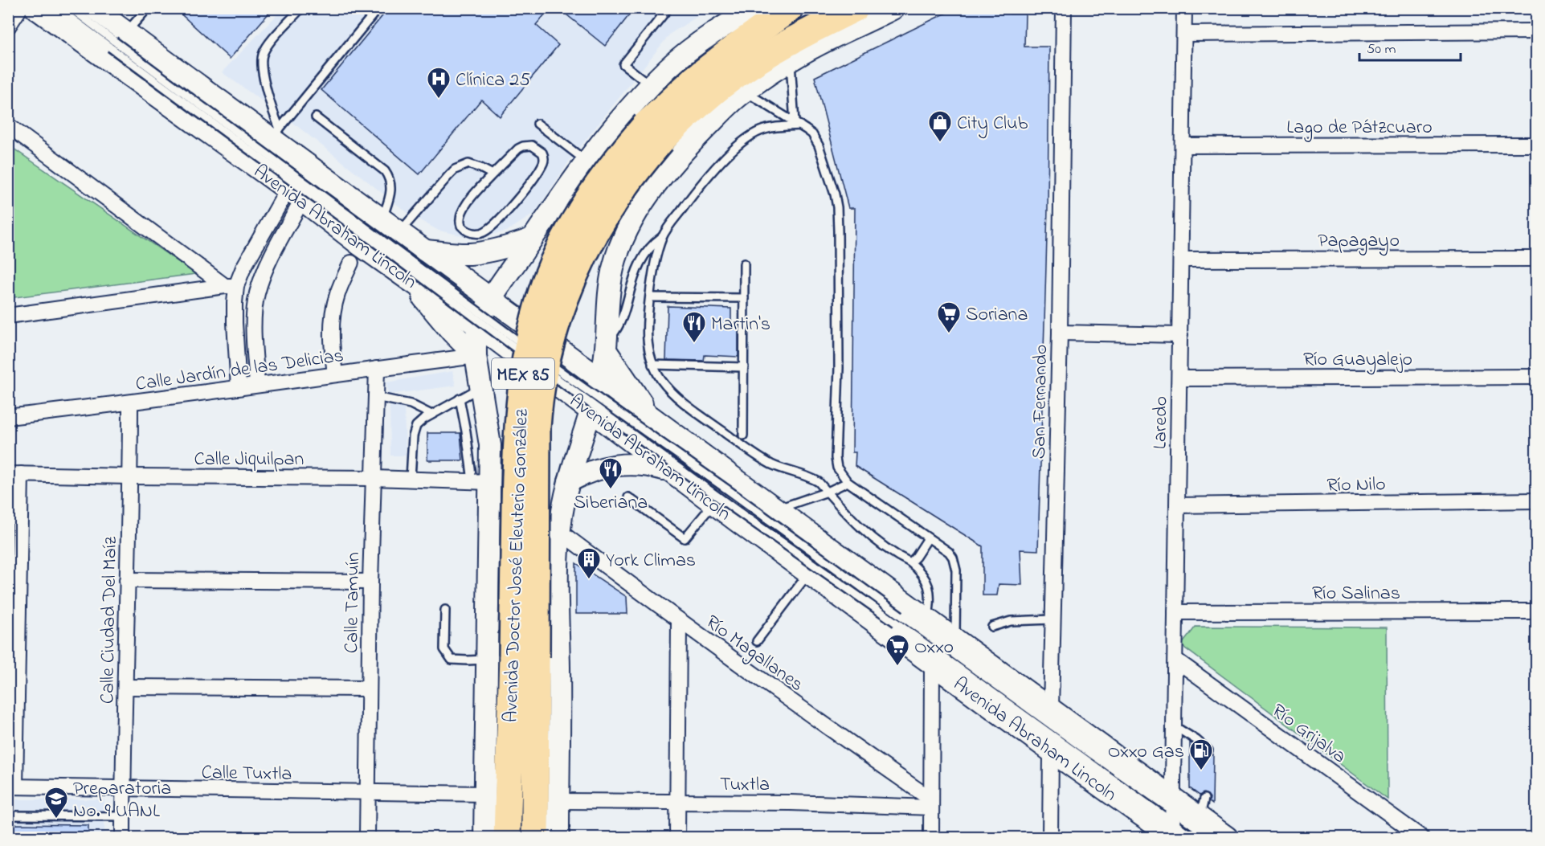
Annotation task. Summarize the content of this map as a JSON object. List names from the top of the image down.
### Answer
{
  "streets": {
    "highway": ["MEX 85", "Avenida Doctor José Eleuterio González"],
    "main road": ["Avenida Abraham Lincoln"],
    "street": [
      "Lago de Pátzcuaro",
      "Papagayo",
      "Río Guayalejo",
      "Calle Jardín de las Delicias",
      "San Fernando",
      "Laredo",
      "Calle Jiquilpan",
      "Río Nilo",
      "Río Salinas",
      "Calle Tamuín",
      "Calle Ciudad Del Maíz",
      "Río Magallanes",
      "Río Grijalva",
      "Calle Tuxtla",
      "Tuxtla"
    ]
  },
  "crossings": [
    ["Lago de Pátzcuaro", "Laredo"],
    ["Avenida Abraham Lincoln", "Laredo"],
    ["Papagayo", "Laredo"],
    ["Río Guayalejo", "Laredo"],
    ["Calle Jardín de las Delicias", "Calle Tamuín"],
    ["Calle Jardín de las Delicias", "Calle Ciudad Del Maíz"],
    ["MEX 85", "Avenida Doctor José Eleuterio González"],
    ["Laredo", "Río Nilo"],
    ["Laredo", "Río Salinas"],
    ["Laredo", "Río Grijalva"],
    ["Calle Jiquilpan", "Calle Tamuín"],
    ["Calle Jiquilpan", "Calle Ciudad Del Maíz"],
    ["Avenida Doctor José Eleuterio González", "Calle Tuxtla"],
    ["Calle Tamuín", "Calle Tuxtla"],
    ["Calle Ciudad Del Maíz", "Calle Tuxtla"],
    ["Río Magallanes", "Tuxtla"]
  ],
  "places": {
    "hospital": ["Clínica 25"],
    "shop": ["City Club"],
    "supermarket": ["Soriana", "Oxxo"],
    "restaurant": ["Martin's", "Siberiana"],
    "building": ["York Climas"],
    "fuel station": ["Oxxo Gas"],
    "school or university": ["Preparatoria No. 9 UANL"]
  },
  "scale_bar": "50 m"
}
